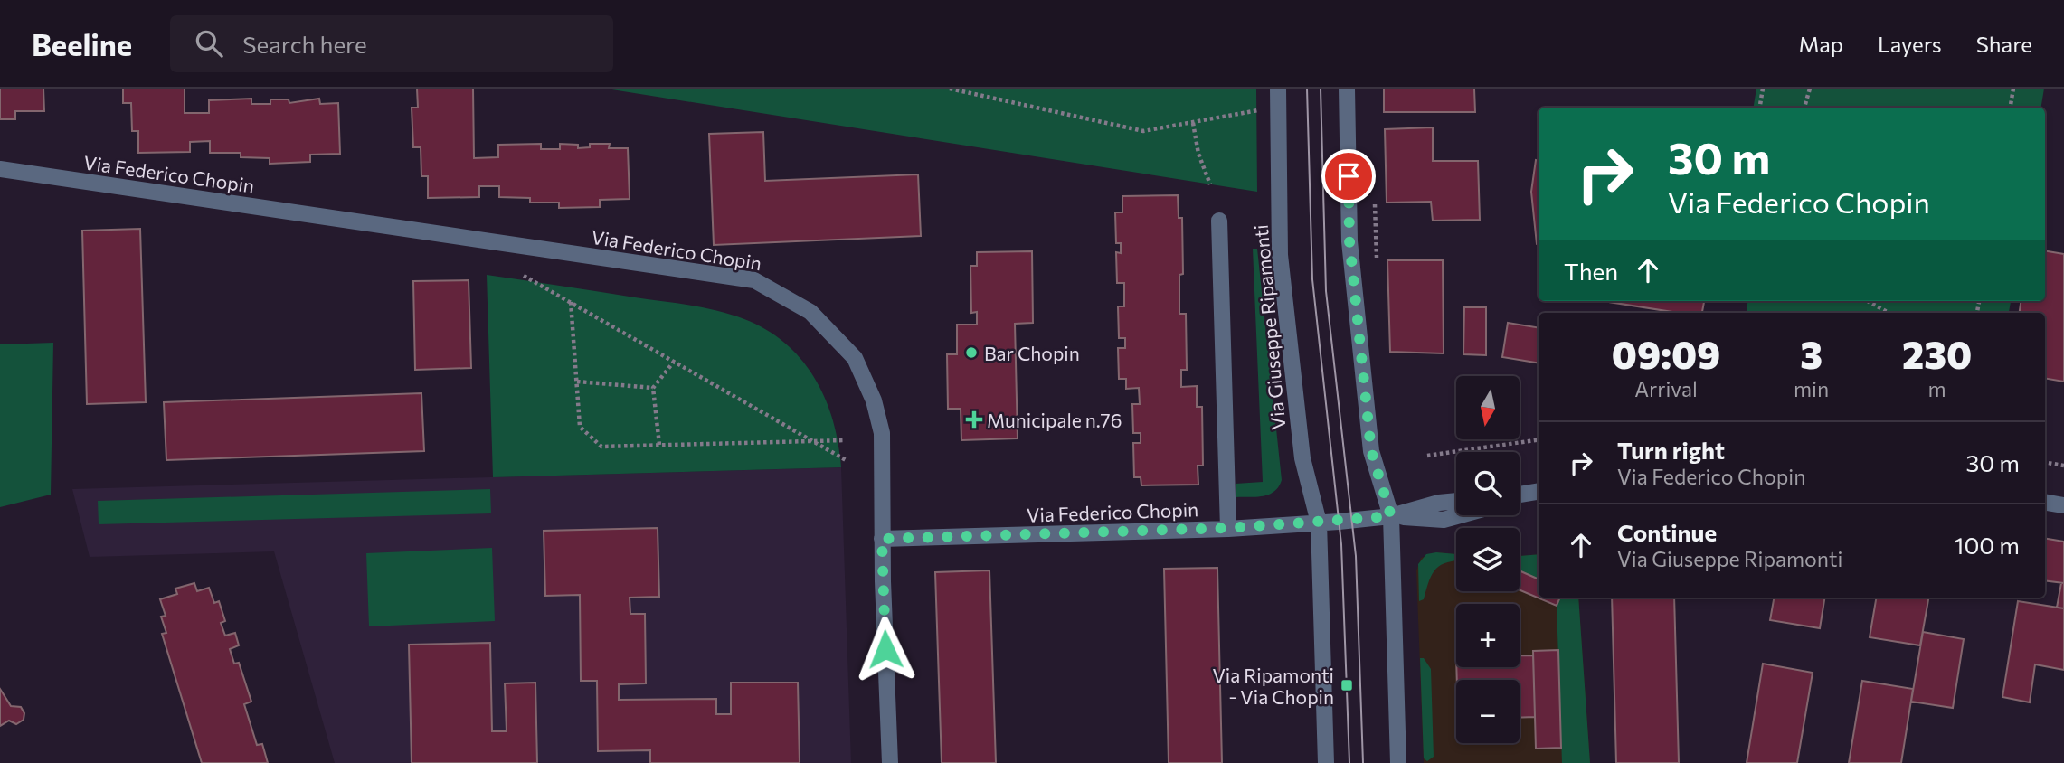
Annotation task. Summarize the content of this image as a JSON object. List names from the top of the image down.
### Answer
{
  "streets": {
    "street": ["Via Federico Chopin", "Via Giuseppe Ripamonti"]
  },
  "crossings": [
    ["Via Federico Chopin", "Via Giuseppe Ripamonti"]
  ],
  "places": {
    "other": ["Bar Chopin"],
    "health": ["Municipale n.76"],
    "transit": ["Via Ripamonti - Via Chopin"]
  },
  "north": "bottom",
  "page": {
    "header": "Beeline",
    "search": "Search here",
    "nav": ["Map", "Layers", "Share"],
    "turn": ["30 m", "Via Federico Chopin"],
    "then": "Then",
    "eta": [
      "09:09",
      "Arrival",
      "3",
      "min",
      "230",
      "m"
    ],
    "map_buttons": ["+", "−"],
    "list": [
      {
        "name": "Turn right",
        "note": "Via Federico Chopin",
        "value": "30 m"
      },
      {
        "name": "Continue",
        "note": "Via Giuseppe Ripamonti",
        "value": "100 m"
      }
    ]
  }
}
